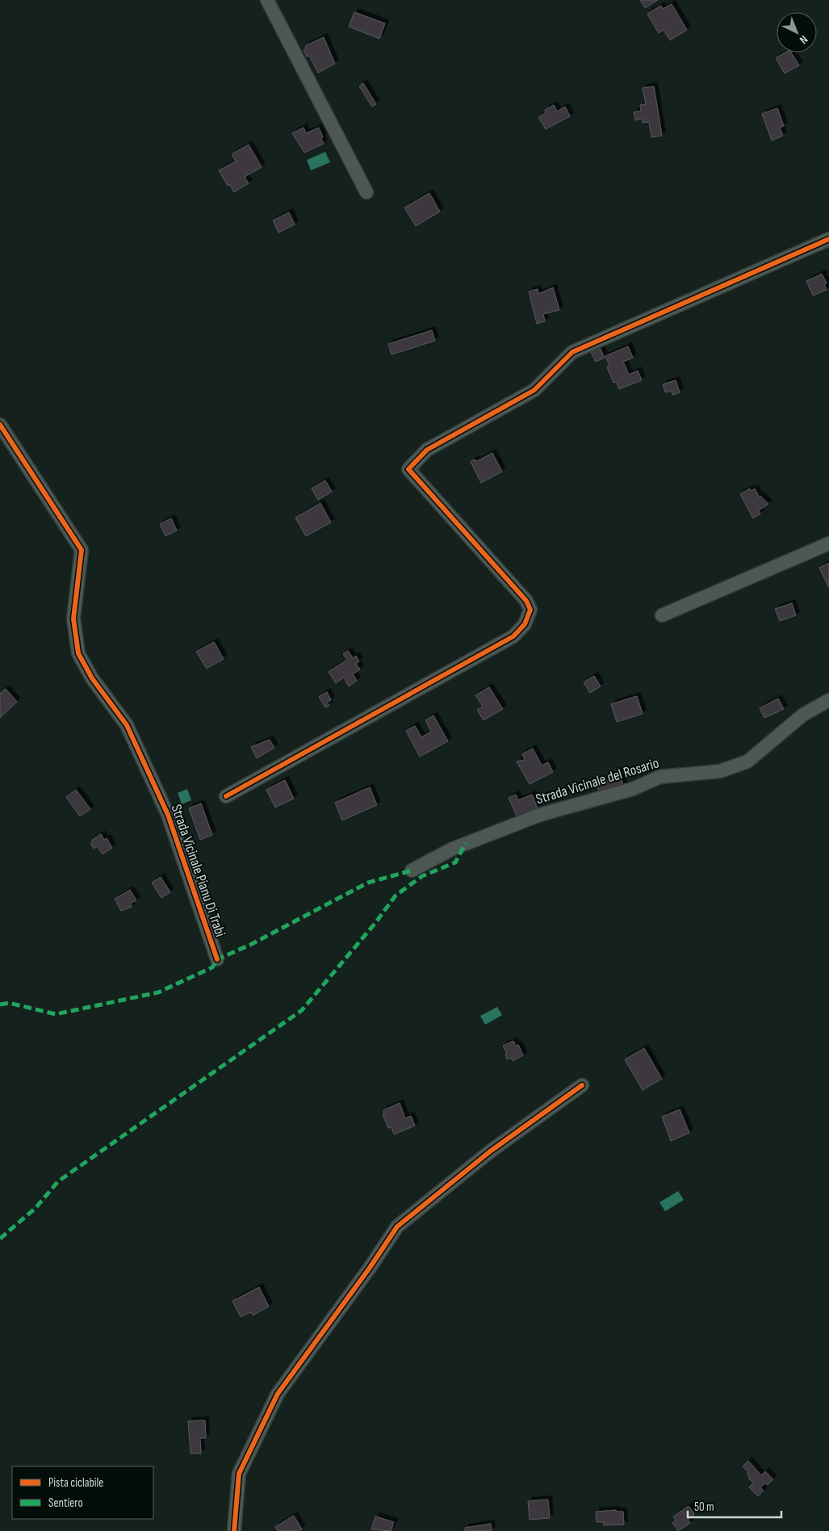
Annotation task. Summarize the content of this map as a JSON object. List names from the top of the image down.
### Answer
{
  "streets": {
    "street": ["Strada Vicinale del Rosario", "Strada Vicinale Pianu Di Trabi"]
  },
  "legend": ["Pista ciclabile", "Sentiero"],
  "scale_bar": "50 m",
  "north": "bottom right"
}
